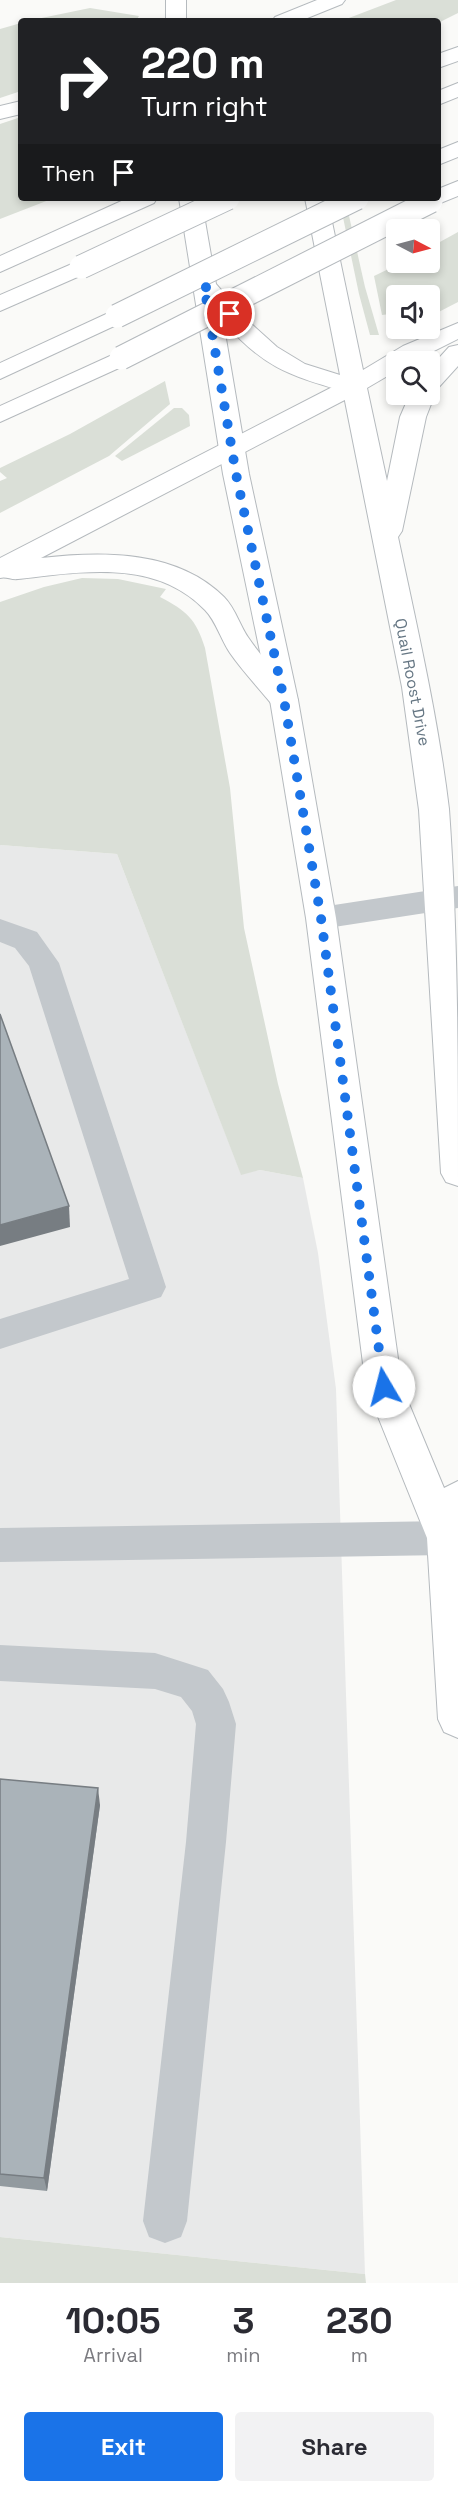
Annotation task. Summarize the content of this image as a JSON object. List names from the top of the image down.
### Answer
{
  "streets": {
    "main road": ["Quail Roost Drive"]
  },
  "north": "right",
  "page": {
    "turn": ["220 m", "Turn right"],
    "then": "Then",
    "eta": [
      "10:05",
      "Arrival",
      "3",
      "min",
      "230",
      "m"
    ],
    "buttons": ["Exit", "Share"]
  }
}
